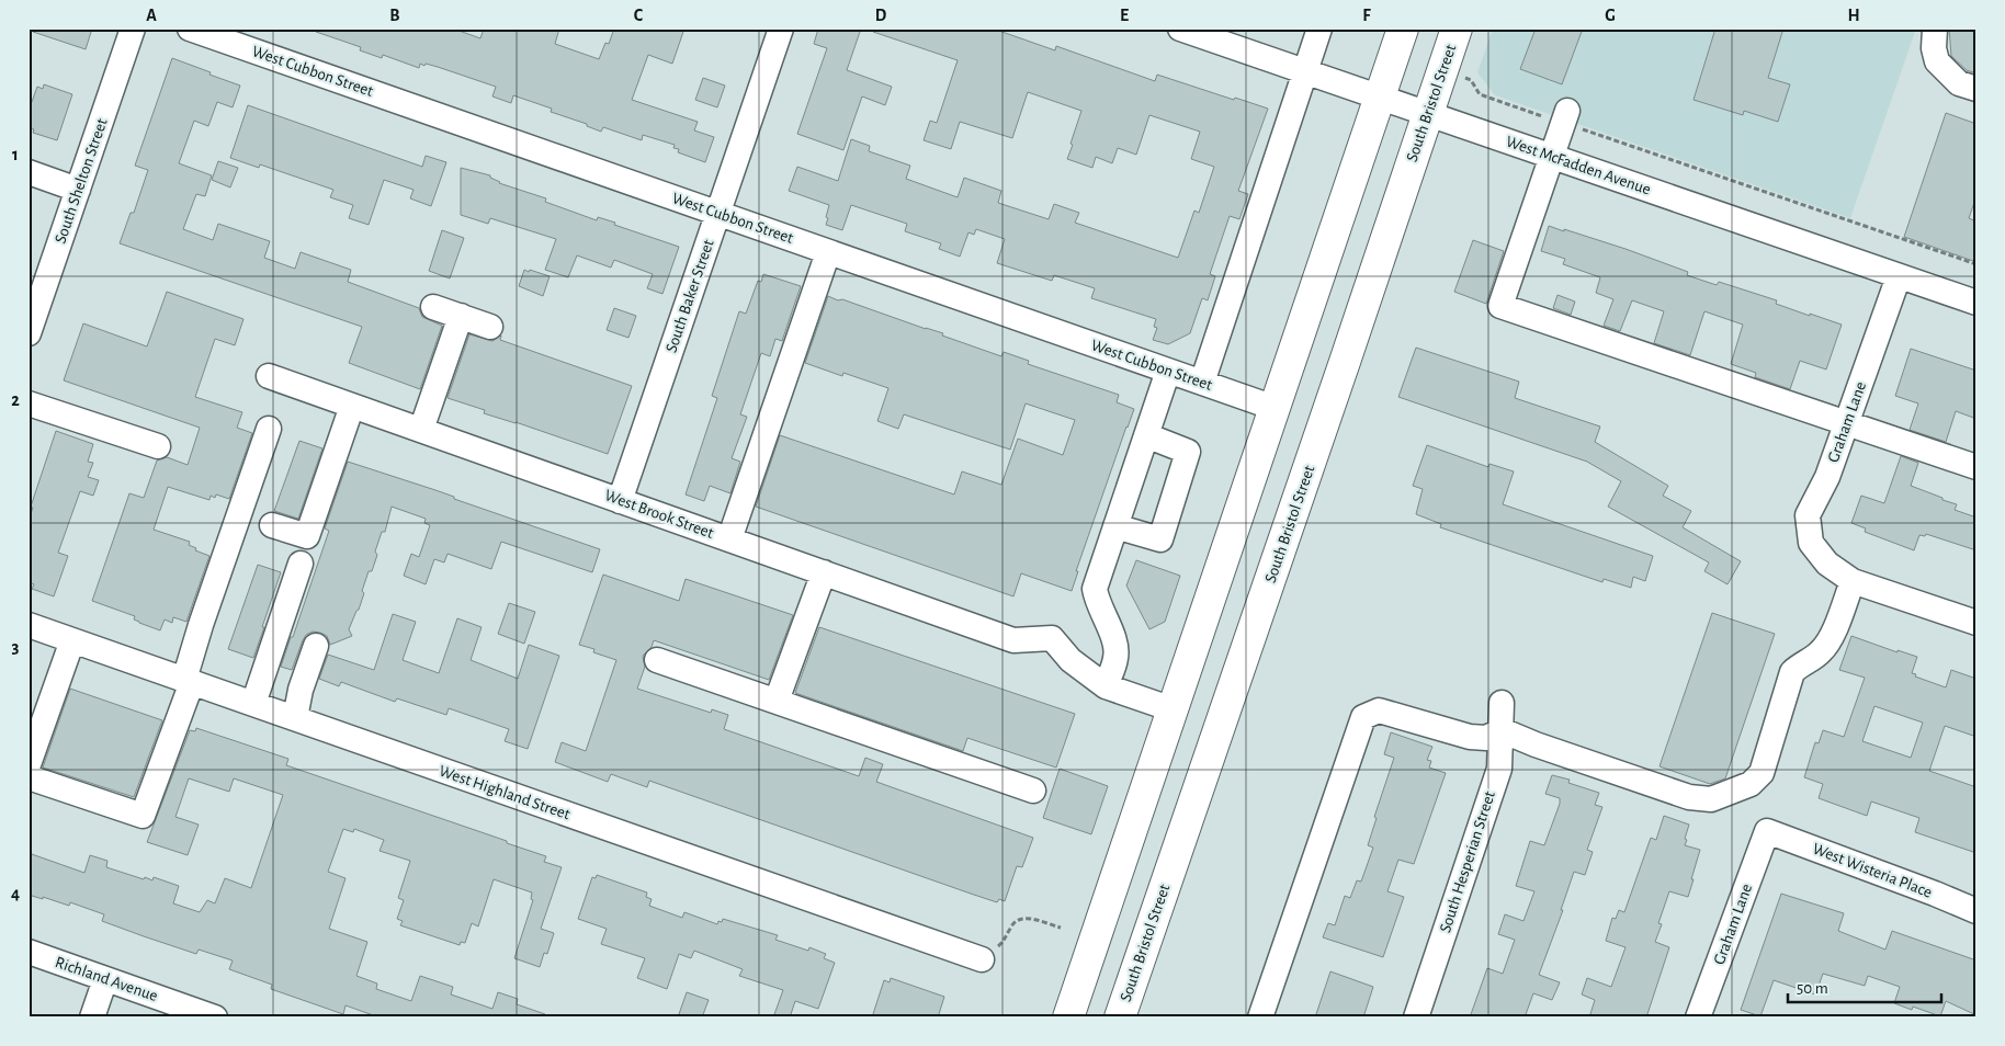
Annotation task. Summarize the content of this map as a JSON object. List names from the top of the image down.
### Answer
{
  "streets": {
    "main road": ["South Bristol Street"],
    "street": [
      "West Cubbon Street",
      "West McFadden Avenue",
      "South Shelton Street",
      "South Baker Street",
      "Graham Lane",
      "West Brook Street",
      "West Highland Street",
      "South Hesperian Street",
      "West Wisteria Place",
      "Richland Avenue"
    ]
  },
  "crossings": [
    ["West Cubbon Street", "South Baker Street"],
    ["South Bristol Street", "West McFadden Avenue"],
    ["West McFadden Avenue", "Graham Lane"],
    ["South Baker Street", "West Brook Street"],
    ["Graham Lane", "West Wisteria Place"]
  ],
  "scale_bar": "50 m",
  "grid": {
    "columns": [
      "A",
      "B",
      "C",
      "D",
      "E",
      "F",
      "G",
      "H"
    ],
    "rows": [
      "1",
      "2",
      "3",
      "4"
    ]
  }
}
